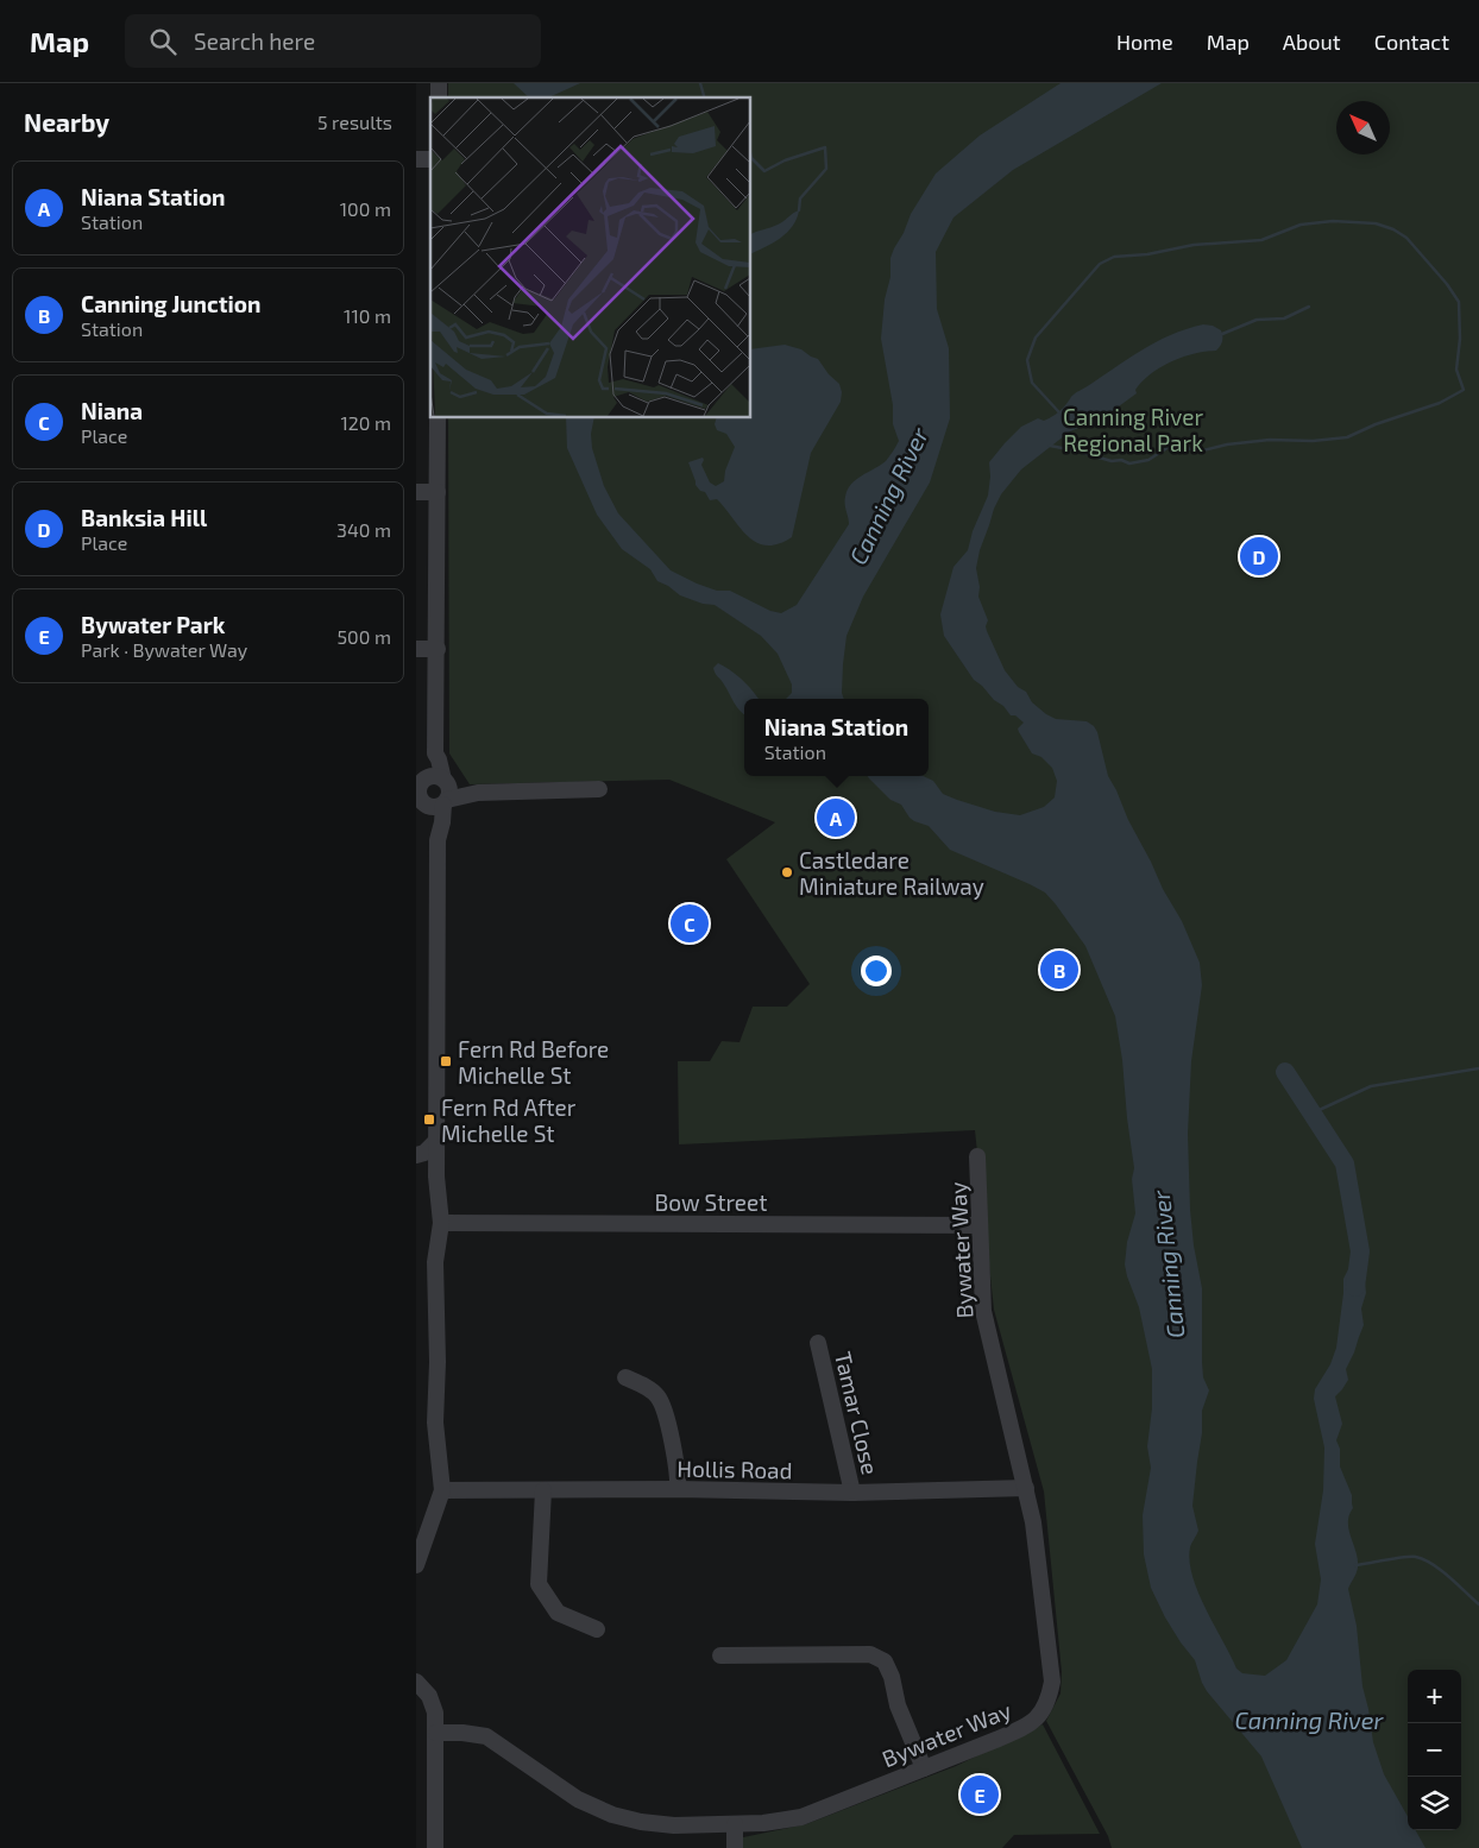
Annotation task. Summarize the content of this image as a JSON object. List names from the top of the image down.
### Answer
{
  "streets": {
    "street": [
      "Bow Street",
      "Bywater Way",
      "Tamar Close",
      "Hollis Road"
    ]
  },
  "crossings": [
    ["Bow Street", "Bywater Way"],
    ["Bywater Way", "Hollis Road"],
    ["Tamar Close", "Hollis Road"]
  ],
  "water": ["Canning River"],
  "parks": ["Canning River Regional Park"],
  "places": {
    "other": ["Castledare Miniature Railway"],
    "transit": ["Fern Rd Before Michelle St", "Fern Rd After Michelle St"]
  },
  "north": "top left",
  "page": {
    "header": "Map",
    "search": "Search here",
    "nav": [
      "Home",
      "Map",
      "About",
      "Contact"
    ],
    "heading": ["Nearby", "5 results"],
    "list": [
      {
        "mark": "A",
        "name": "Niana Station",
        "note": "Station",
        "value": "100 m"
      },
      {
        "mark": "B",
        "name": "Canning Junction",
        "note": "Station",
        "value": "110 m"
      },
      {
        "mark": "C",
        "name": "Niana",
        "note": "Place",
        "value": "120 m"
      },
      {
        "mark": "D",
        "name": "Banksia Hill",
        "note": "Place",
        "value": "340 m"
      },
      {
        "mark": "E",
        "name": "Bywater Park",
        "note": "Park · Bywater Way",
        "value": "500 m"
      }
    ],
    "pins": [
      "D",
      "A",
      "C",
      "B",
      "E"
    ],
    "popup": ["Niana Station", "Station"],
    "map_buttons": ["+", "−"]
  }
}
